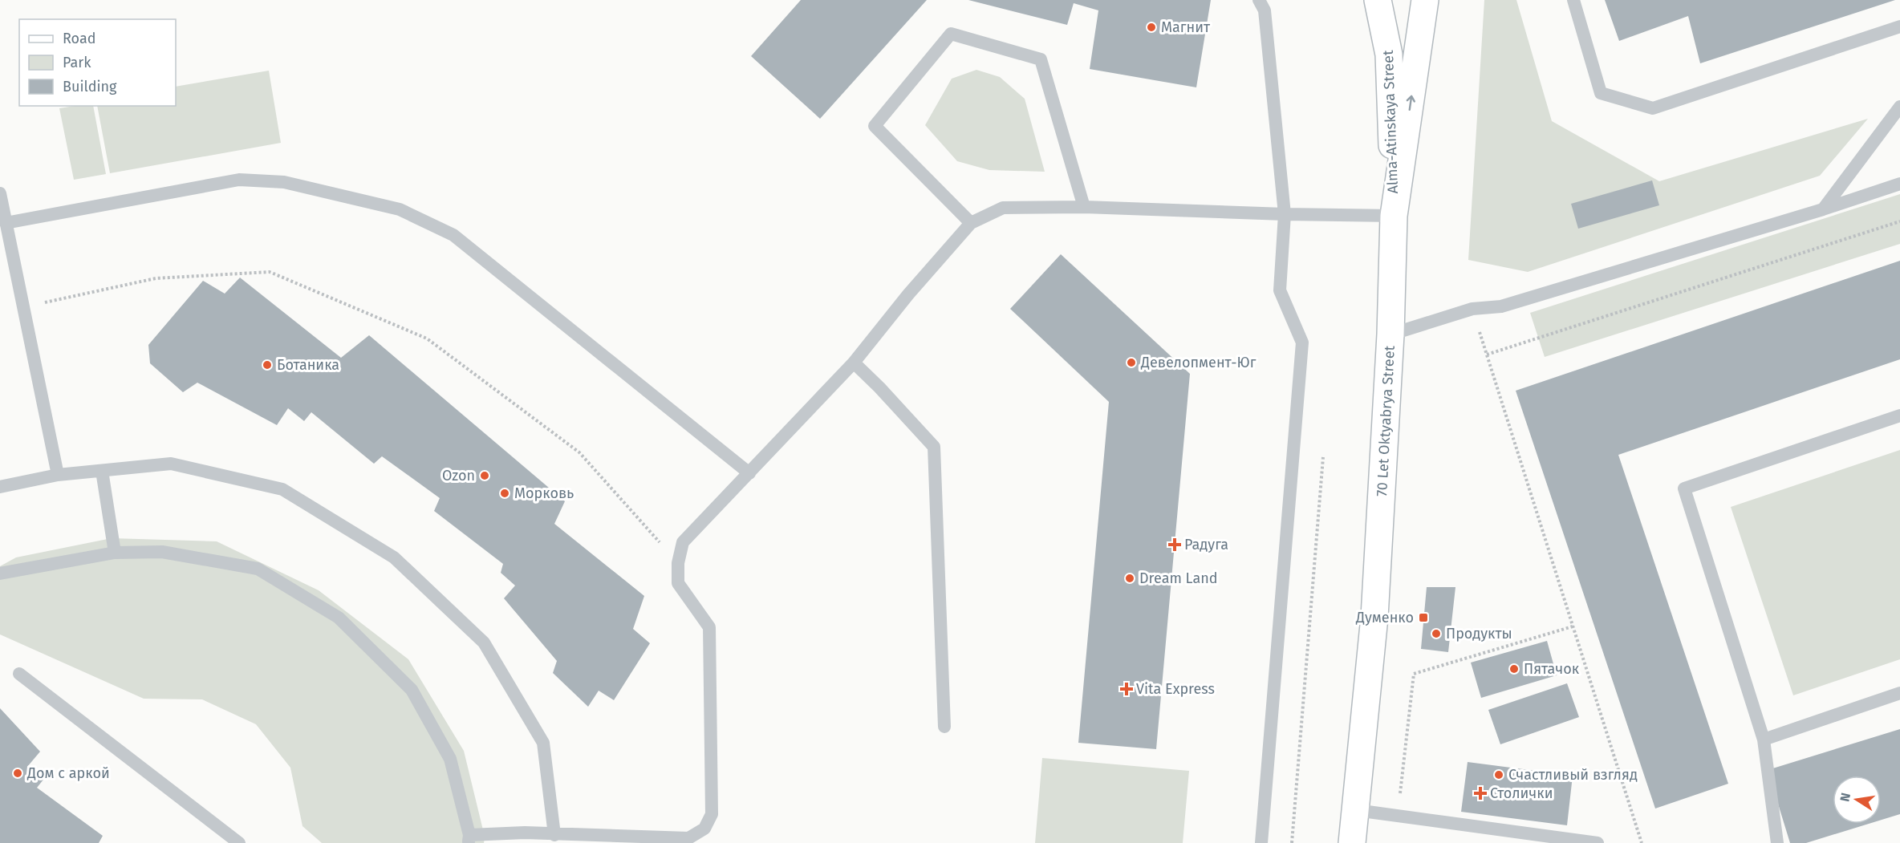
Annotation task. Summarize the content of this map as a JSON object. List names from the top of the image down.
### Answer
{
  "streets": {
    "main road": ["Alma-Atinskaya Street", "70 Let Oktyabrya Street"]
  },
  "crossings": [
    ["Alma-Atinskaya Street", "70 Let Oktyabrya Street"]
  ],
  "places": {
    "other": [
      "Магнит",
      "Девелопмент-Юг",
      "Ботаника",
      "Ozon",
      "Морковь",
      "Dream Land",
      "Продукты",
      "Пятачок",
      "Дом с аркой",
      "Счастливый взгляд"
    ],
    "health": ["Радуга", "Vita Express", "Столички"],
    "transit": ["Думенко"]
  },
  "legend": ["Road", "Park", "Building"],
  "north": "left"
}
